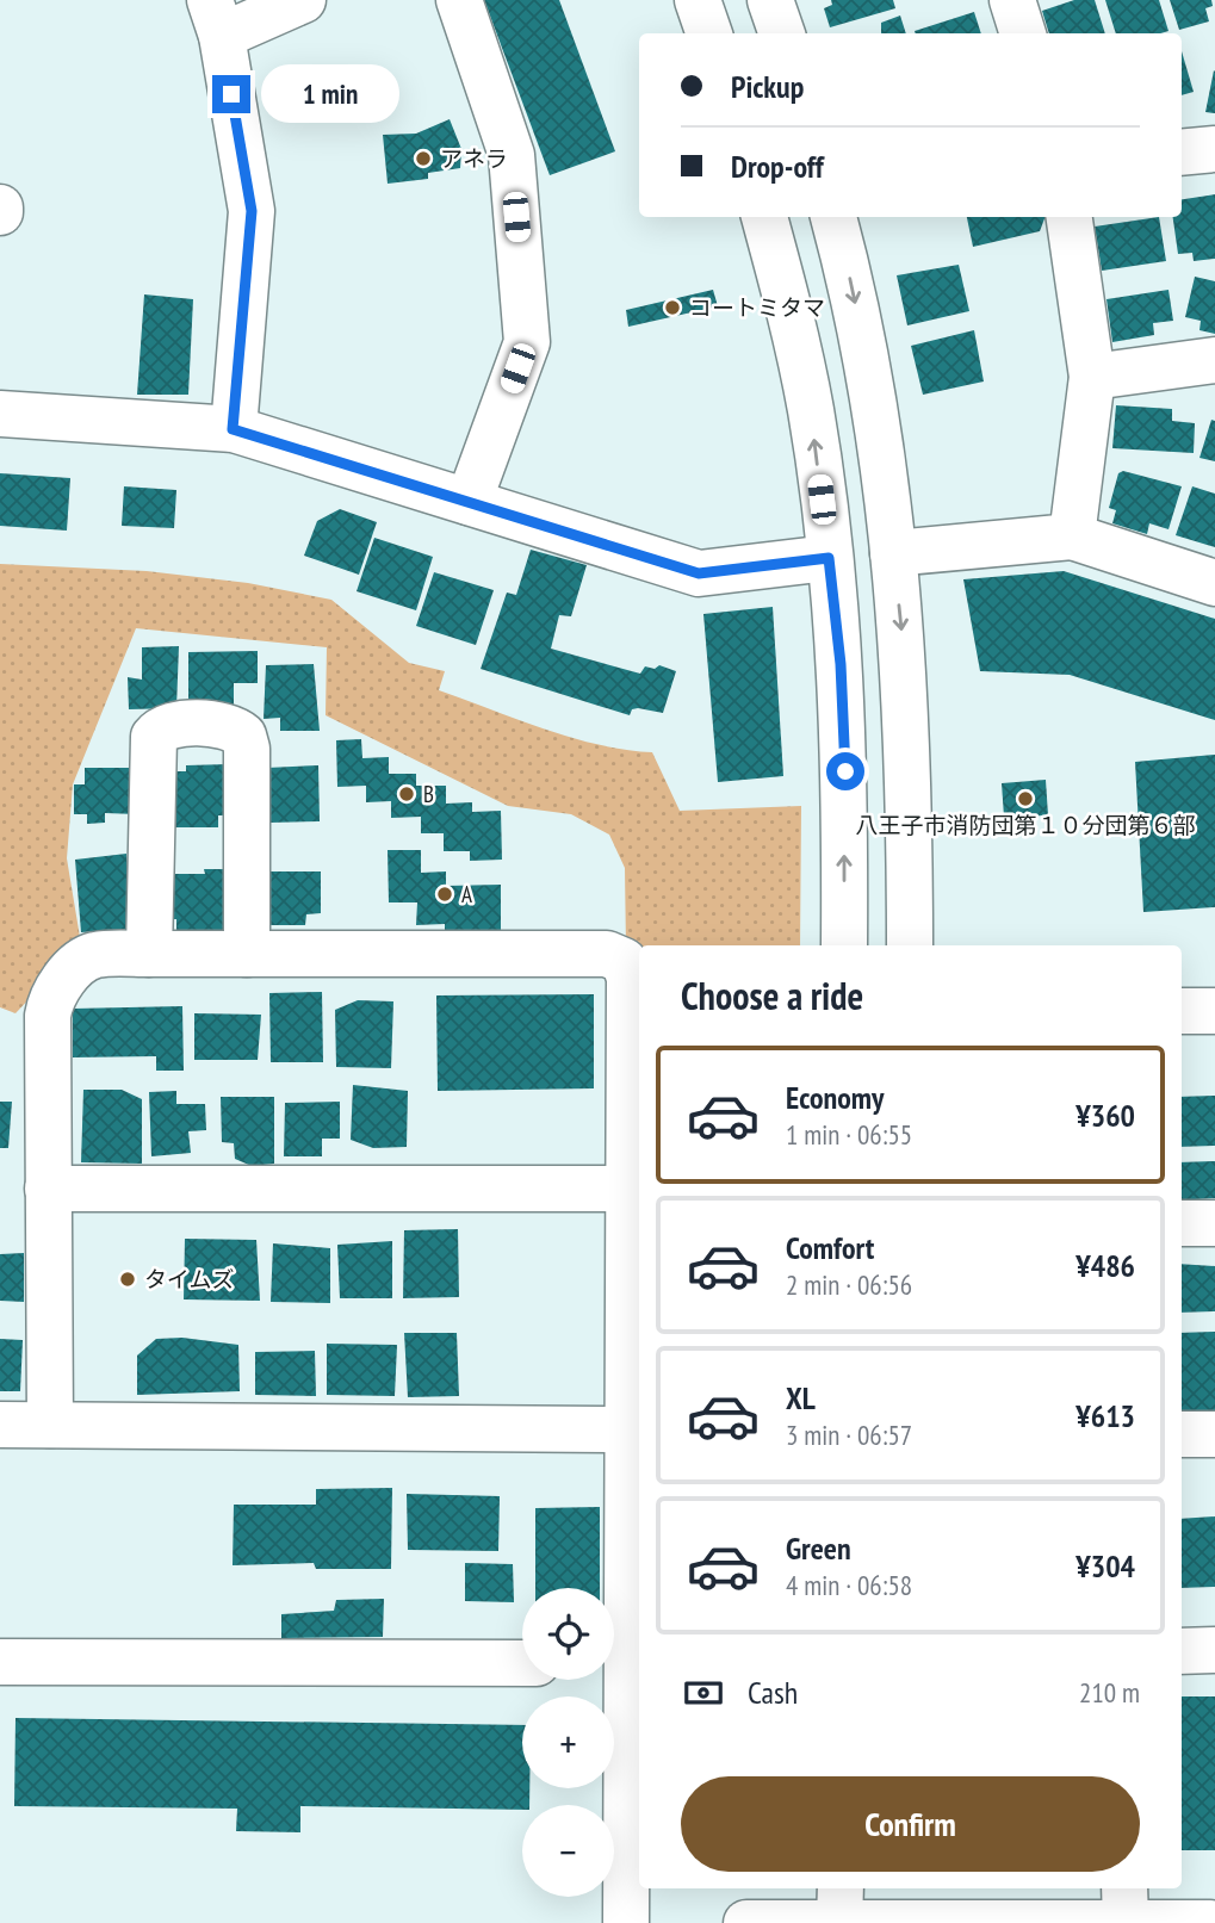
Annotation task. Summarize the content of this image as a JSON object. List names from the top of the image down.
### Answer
{
  "places": [
    "アネラ",
    "コートミタマ",
    "B",
    "八王子市消防団第１０分団第６部",
    "A",
    "タイムズ"
  ],
  "page": {
    "banner": ["Pickup", "Drop-off"],
    "bubble": "1 min",
    "heading": "Choose a ride",
    "list": [
      {
        "name": "Economy",
        "note": "1 min · 06:55",
        "value": "¥360"
      },
      {
        "name": "Comfort",
        "note": "2 min · 06:56",
        "value": "¥486"
      },
      {
        "name": "XL",
        "note": "3 min · 06:57",
        "value": "¥613"
      },
      {
        "name": "Green",
        "note": "4 min · 06:58",
        "value": "¥304"
      }
    ],
    "map_buttons": ["+", "−"],
    "pay": ["Cash", "210 m"],
    "buttons": "Confirm"
  }
}
